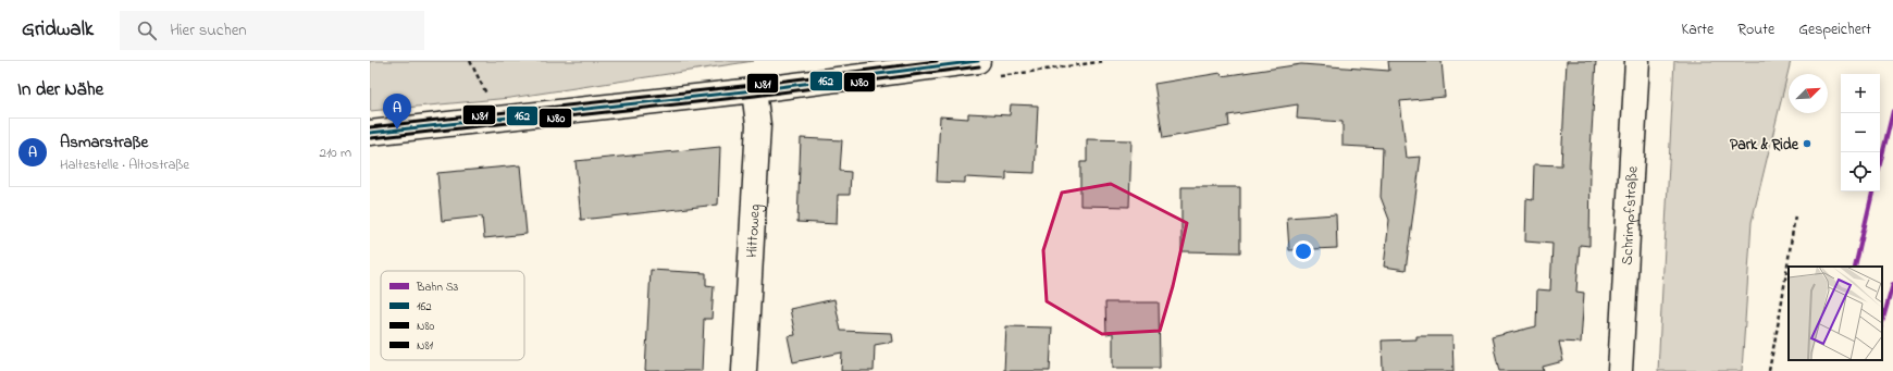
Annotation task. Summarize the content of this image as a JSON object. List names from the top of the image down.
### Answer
{
  "streets": {
    "main road": ["Schrimpfstraße", "Hittoweg"]
  },
  "places": ["Park & Ride"],
  "lines": [
    "transit line 162",
    "transit line N81",
    "transit line N80",
    "rail line S3"
  ],
  "legend": [
    "Bahn S3",
    "162",
    "N80",
    "N81"
  ],
  "north": "top right",
  "page": {
    "header": "Gridwalk",
    "search": "Hier suchen",
    "nav": ["Karte", "Route", "Gespeichert"],
    "heading": "In der Nähe",
    "map_buttons": ["+", "−"],
    "pins": "A",
    "list": [
      {
        "mark": "A",
        "name": "Asmarstraße",
        "note": "Haltestelle · Altostraße",
        "value": "210 m"
      }
    ]
  }
}
